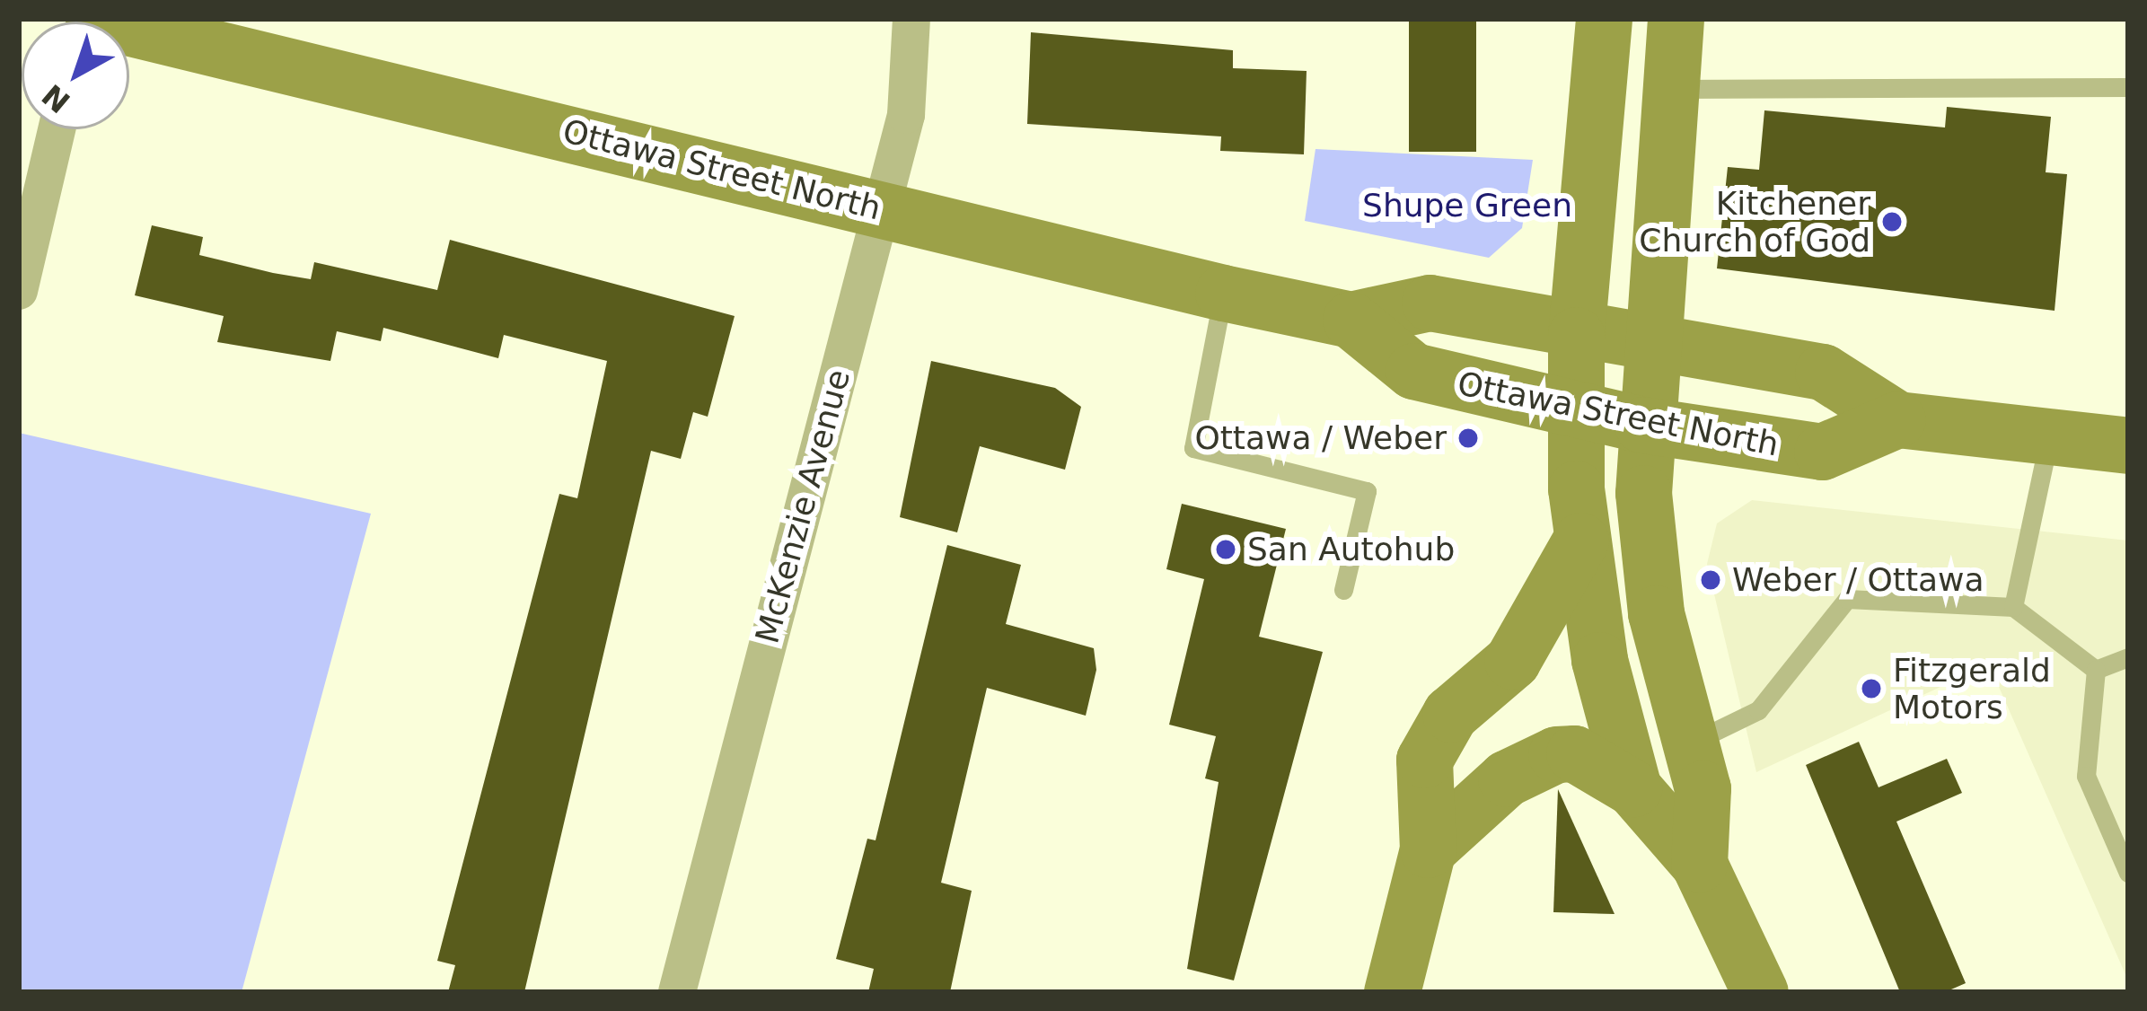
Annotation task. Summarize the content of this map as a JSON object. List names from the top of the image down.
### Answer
{
  "streets": {
    "main road": ["Ottawa Street North"],
    "street": ["McKenzie Avenue"]
  },
  "crossings": [
    ["Ottawa Street North", "McKenzie Avenue"]
  ],
  "parks": ["Shupe Green"],
  "places": [
    "Kitchener Church of God",
    "Ottawa / Weber",
    "San Autohub",
    "Weber / Ottawa",
    "Fitzgerald Motors"
  ],
  "north": "bottom left"
}
